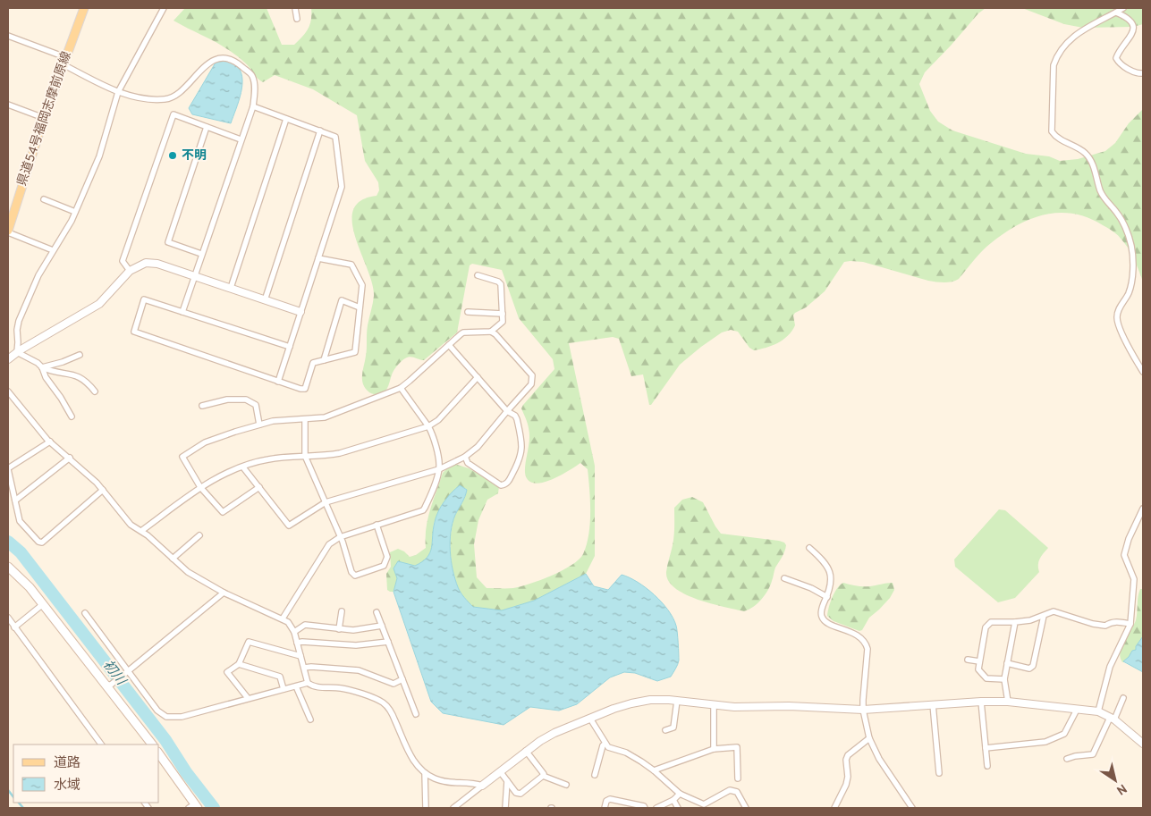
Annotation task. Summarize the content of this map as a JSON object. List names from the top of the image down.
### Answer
{
  "streets": {
    "main road": ["県道54号福岡志摩前原線"]
  },
  "water": ["初川"],
  "places": ["不明"],
  "legend": ["道路", "水域"],
  "north": "bottom right"
}
